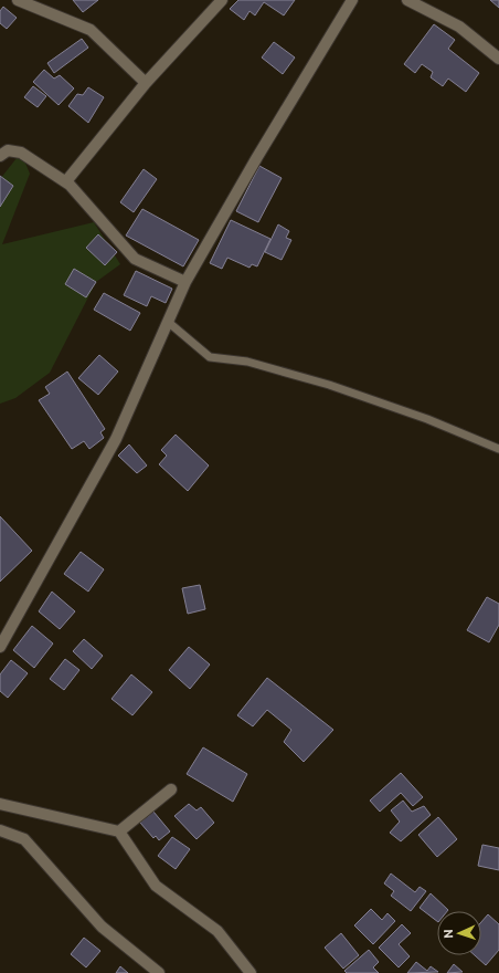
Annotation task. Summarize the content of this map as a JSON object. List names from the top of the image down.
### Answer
{
  "north": "left"
}
